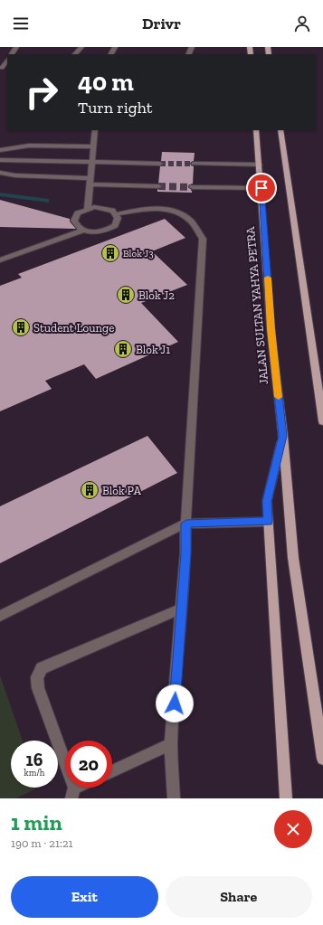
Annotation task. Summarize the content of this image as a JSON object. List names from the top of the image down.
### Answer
{
  "streets": {
    "main road": ["JALAN SULTAN YAHYA PETRA"]
  },
  "places": {
    "building": [
      "Blok J3",
      "Blok J2",
      "Student Lounge",
      "Blok J1",
      "Blok PA"
    ]
  },
  "page": {
    "header": "Drivr",
    "turn": ["40 m", "Turn right"],
    "speed": "16 km/h",
    "limit": "20",
    "heading": ["1 min", "190 m · 21:21"],
    "buttons": ["Exit", "Share"]
  }
}
